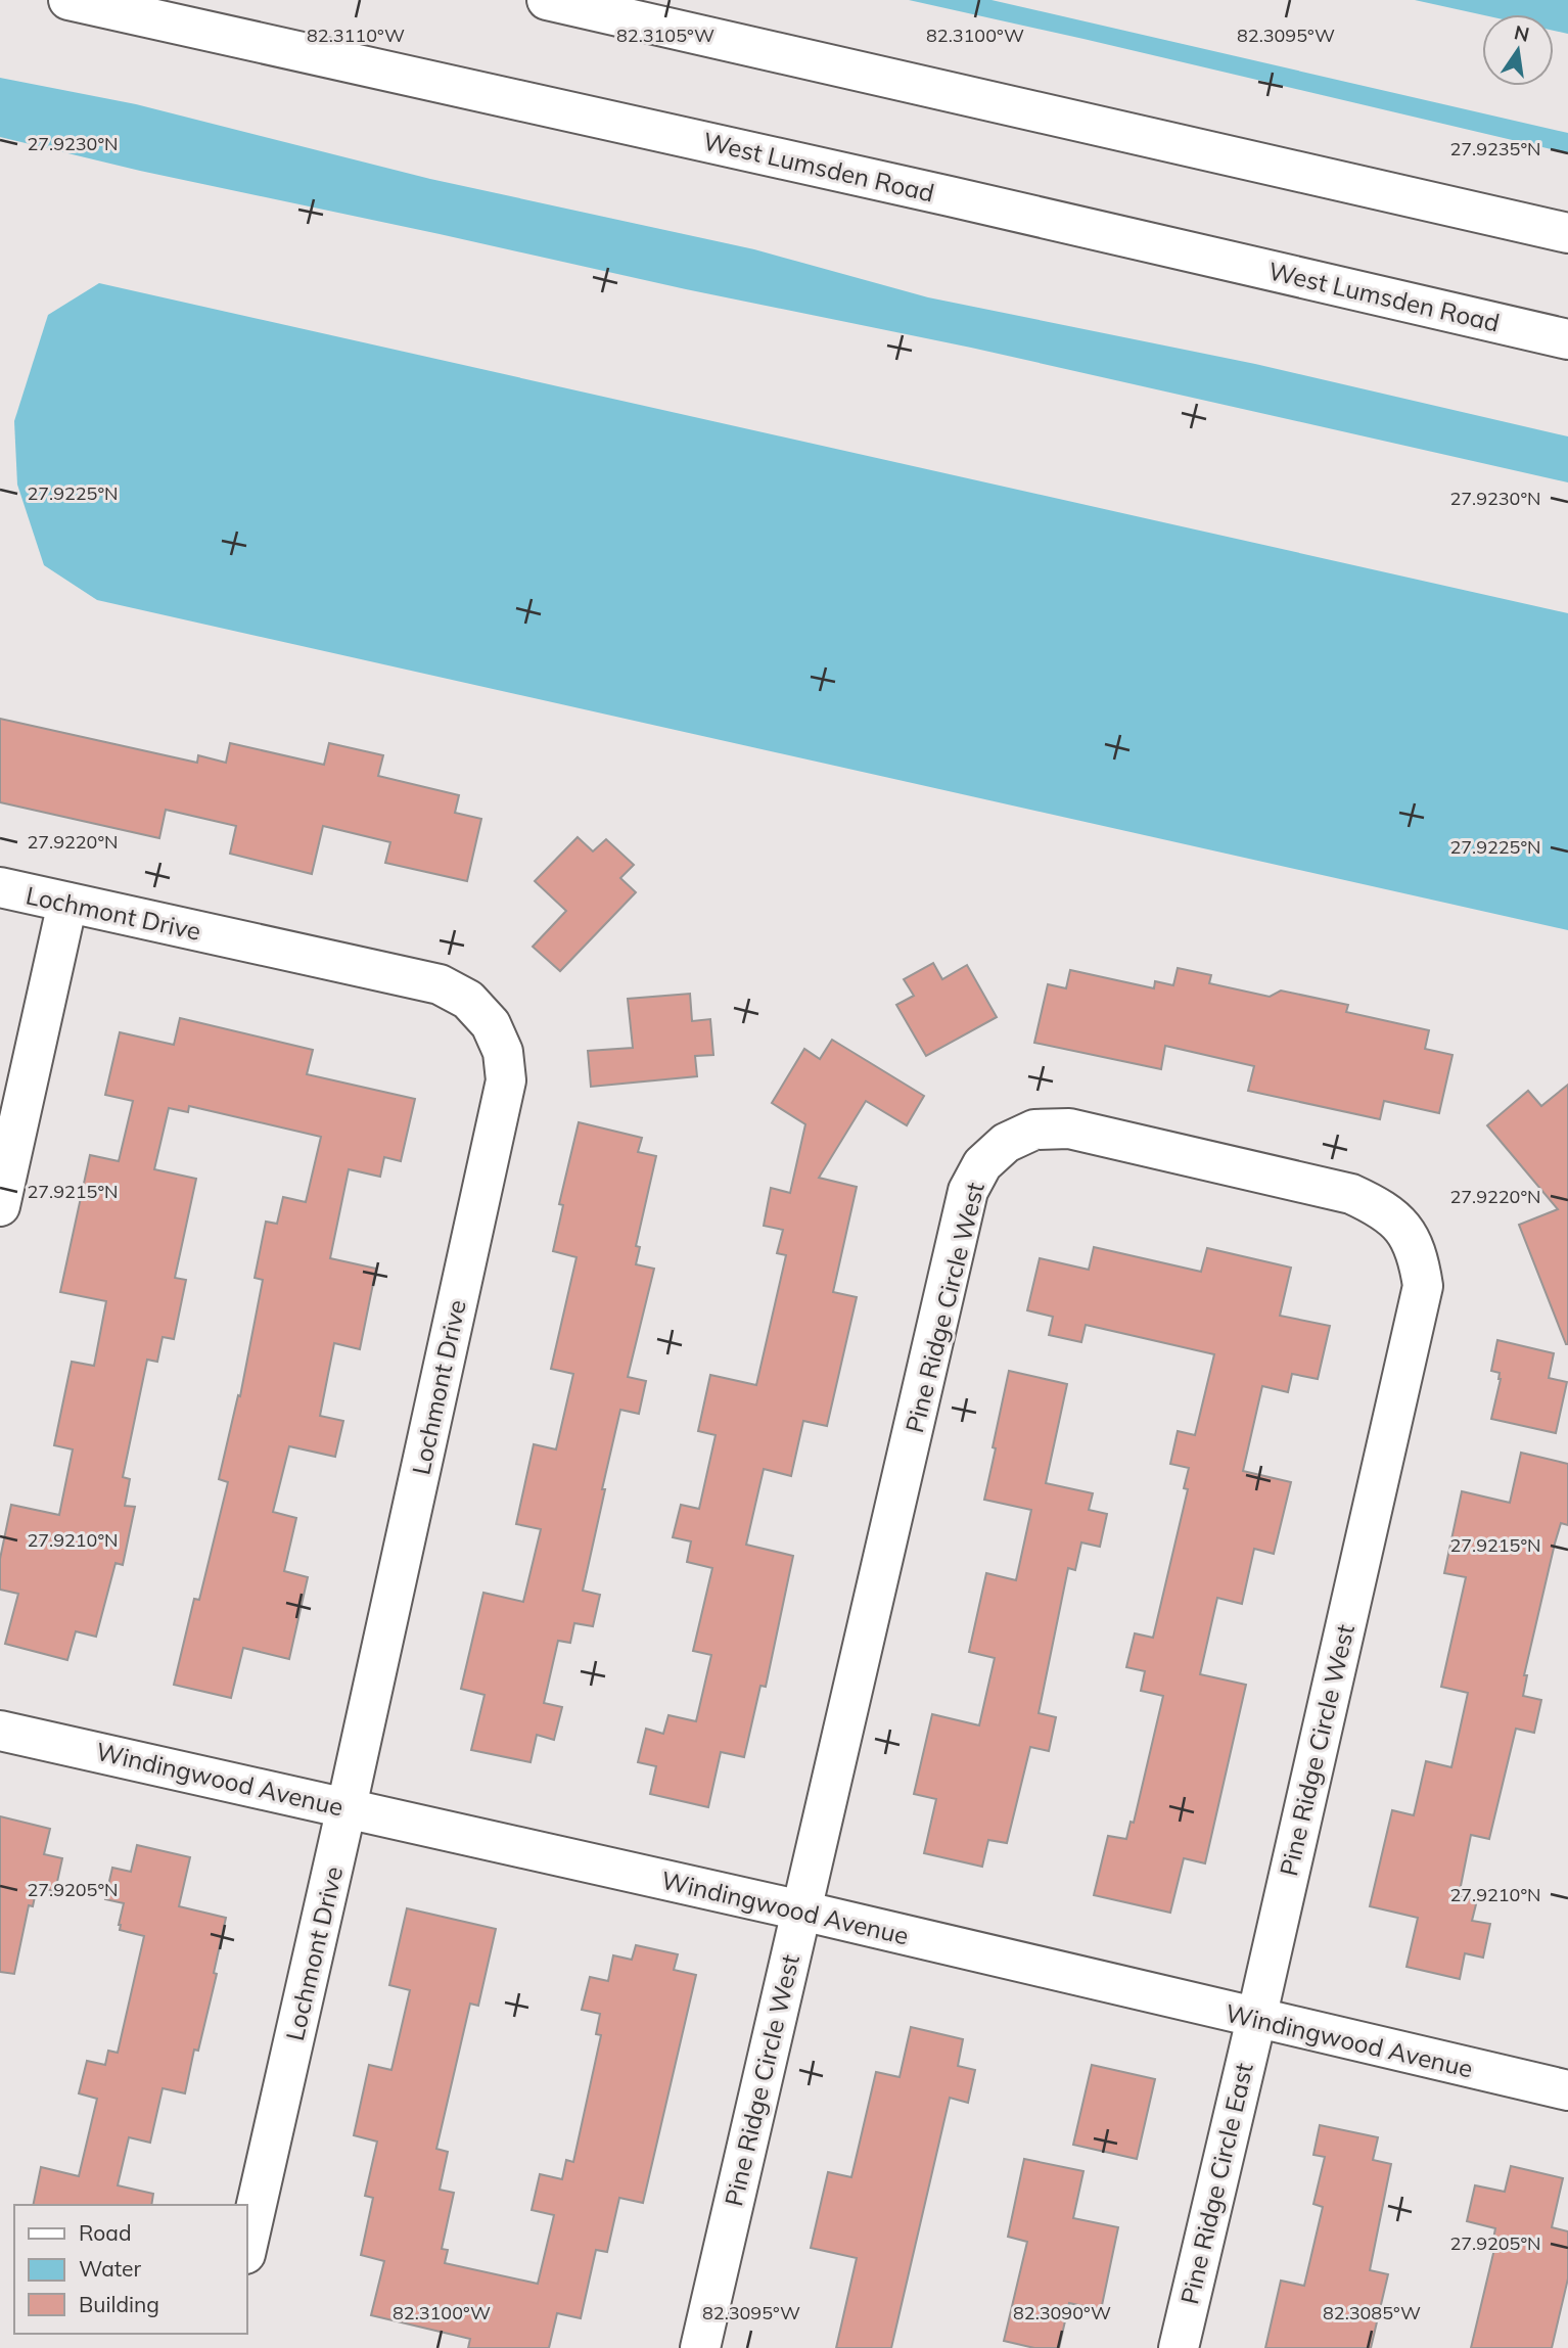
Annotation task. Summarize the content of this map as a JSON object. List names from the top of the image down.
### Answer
{
  "streets": {
    "street": [
      "West Lumsden Road",
      "Lochmont Drive",
      "Pine Ridge Circle West",
      "Windingwood Avenue",
      "Pine Ridge Circle East"
    ]
  },
  "crossings": [
    ["Lochmont Drive", "Windingwood Avenue"],
    ["Pine Ridge Circle West", "Windingwood Avenue"],
    ["Pine Ridge Circle West", "Pine Ridge Circle East"],
    ["Windingwood Avenue", "Pine Ridge Circle East"]
  ],
  "legend": ["Road", "Water", "Building"],
  "north": "top",
  "coordinates": [
    "82.3110°W",
    "82.3105°W",
    "82.3100°W",
    "82.3095°W",
    "27.9230°N",
    "27.9235°N",
    "27.9225°N",
    "27.9220°N",
    "27.9215°N",
    "27.9210°N",
    "27.9205°N",
    "82.3090°W",
    "82.3085°W"
  ]
}
